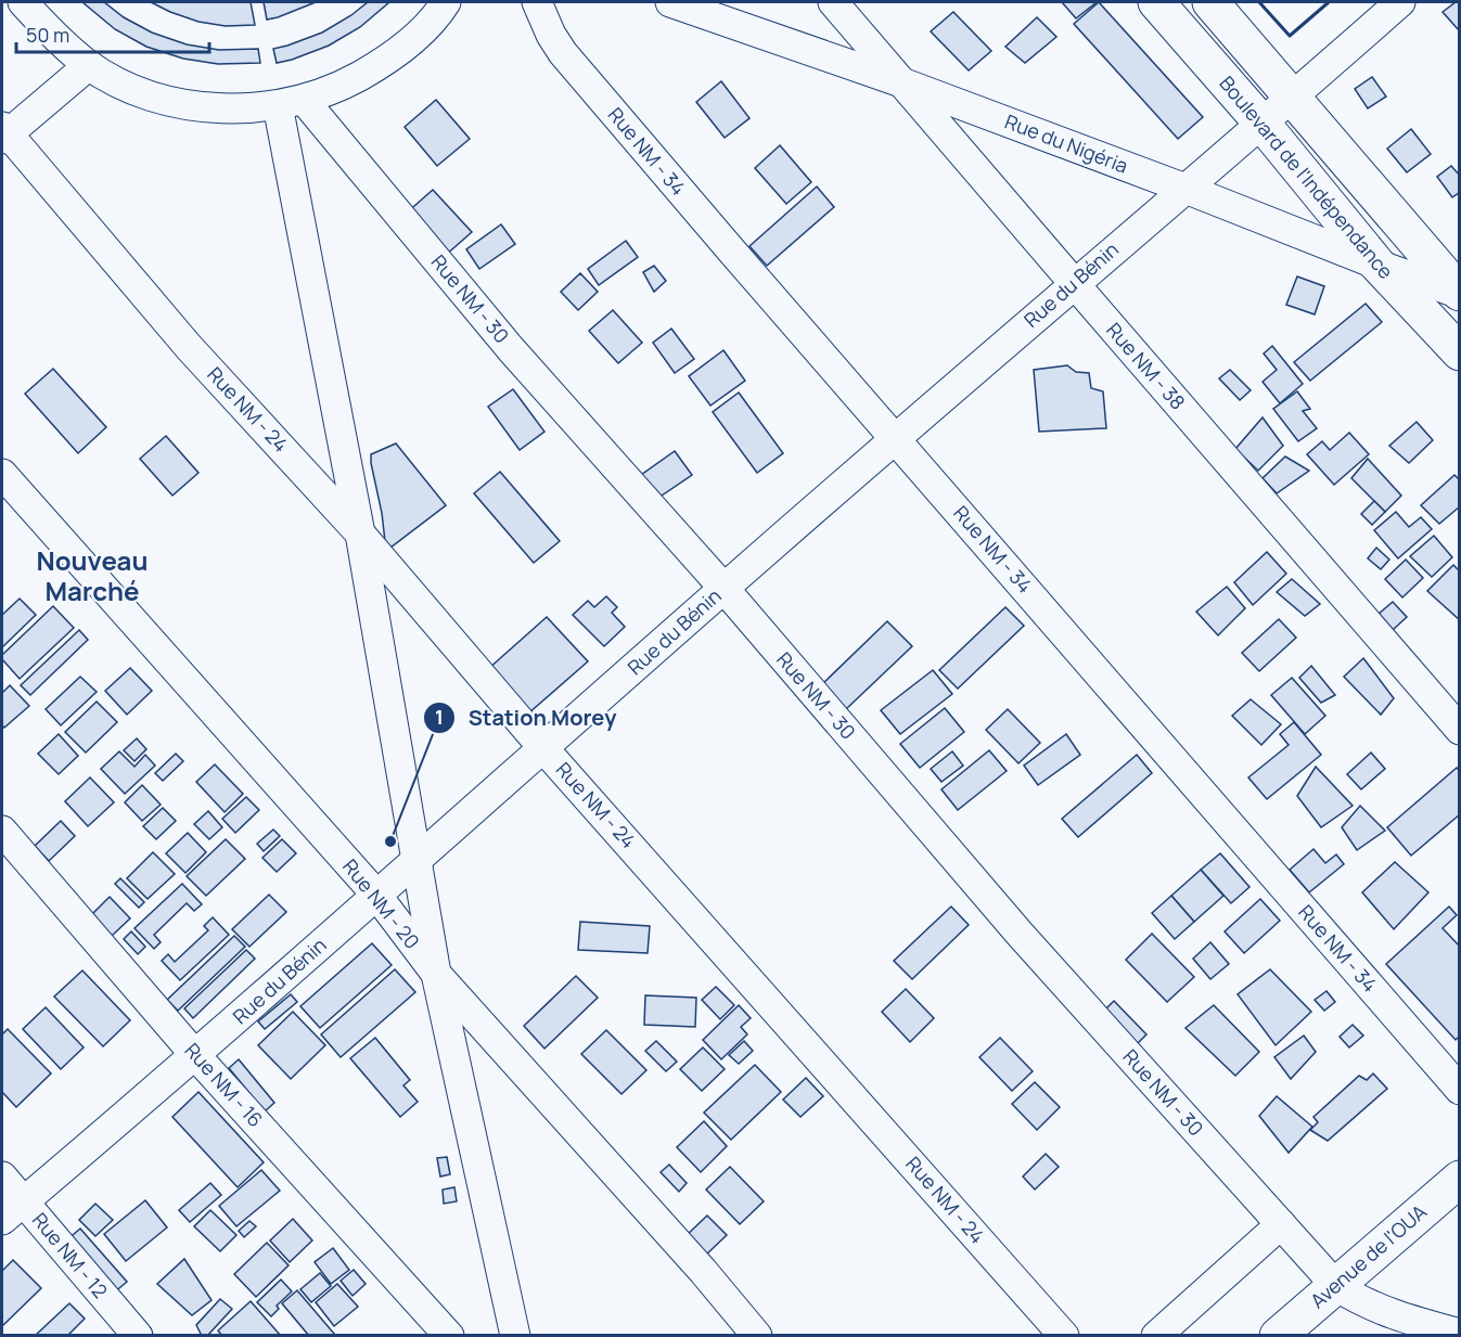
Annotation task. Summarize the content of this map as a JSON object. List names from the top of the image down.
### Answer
{
  "streets": {
    "main road": ["Boulevard de l'Indépendance", "Avenue de l'OUA"],
    "street": [
      "Rue du Nigéria",
      "Rue NM - 34",
      "Rue du Bénin",
      "Rue NM - 30",
      "Rue NM - 38",
      "Rue NM - 24",
      "Rue NM - 20",
      "Rue NM - 16",
      "Rue NM - 12"
    ]
  },
  "crossings": [
    ["Rue du Nigéria", "Boulevard de l'Indépendance"],
    ["Rue du Nigéria", "Rue du Bénin"],
    ["Rue du Nigéria", "Rue NM - 38"],
    ["Rue NM - 34", "Rue du Bénin"],
    ["Boulevard de l'Indépendance", "Rue du Bénin"],
    ["Rue du Bénin", "Rue NM - 30"],
    ["Rue du Bénin", "Rue NM - 38"],
    ["Rue du Bénin", "Rue NM - 24"],
    ["Rue du Bénin", "Rue NM - 20"],
    ["Rue du Bénin", "Rue NM - 16"],
    ["Rue du Bénin", "Rue NM - 12"],
    ["Rue NM - 30", "Avenue de l'OUA"]
  ],
  "districts": ["Nouveau Marché"],
  "places": ["Station Morey"],
  "scale_bar": "50 m"
}
